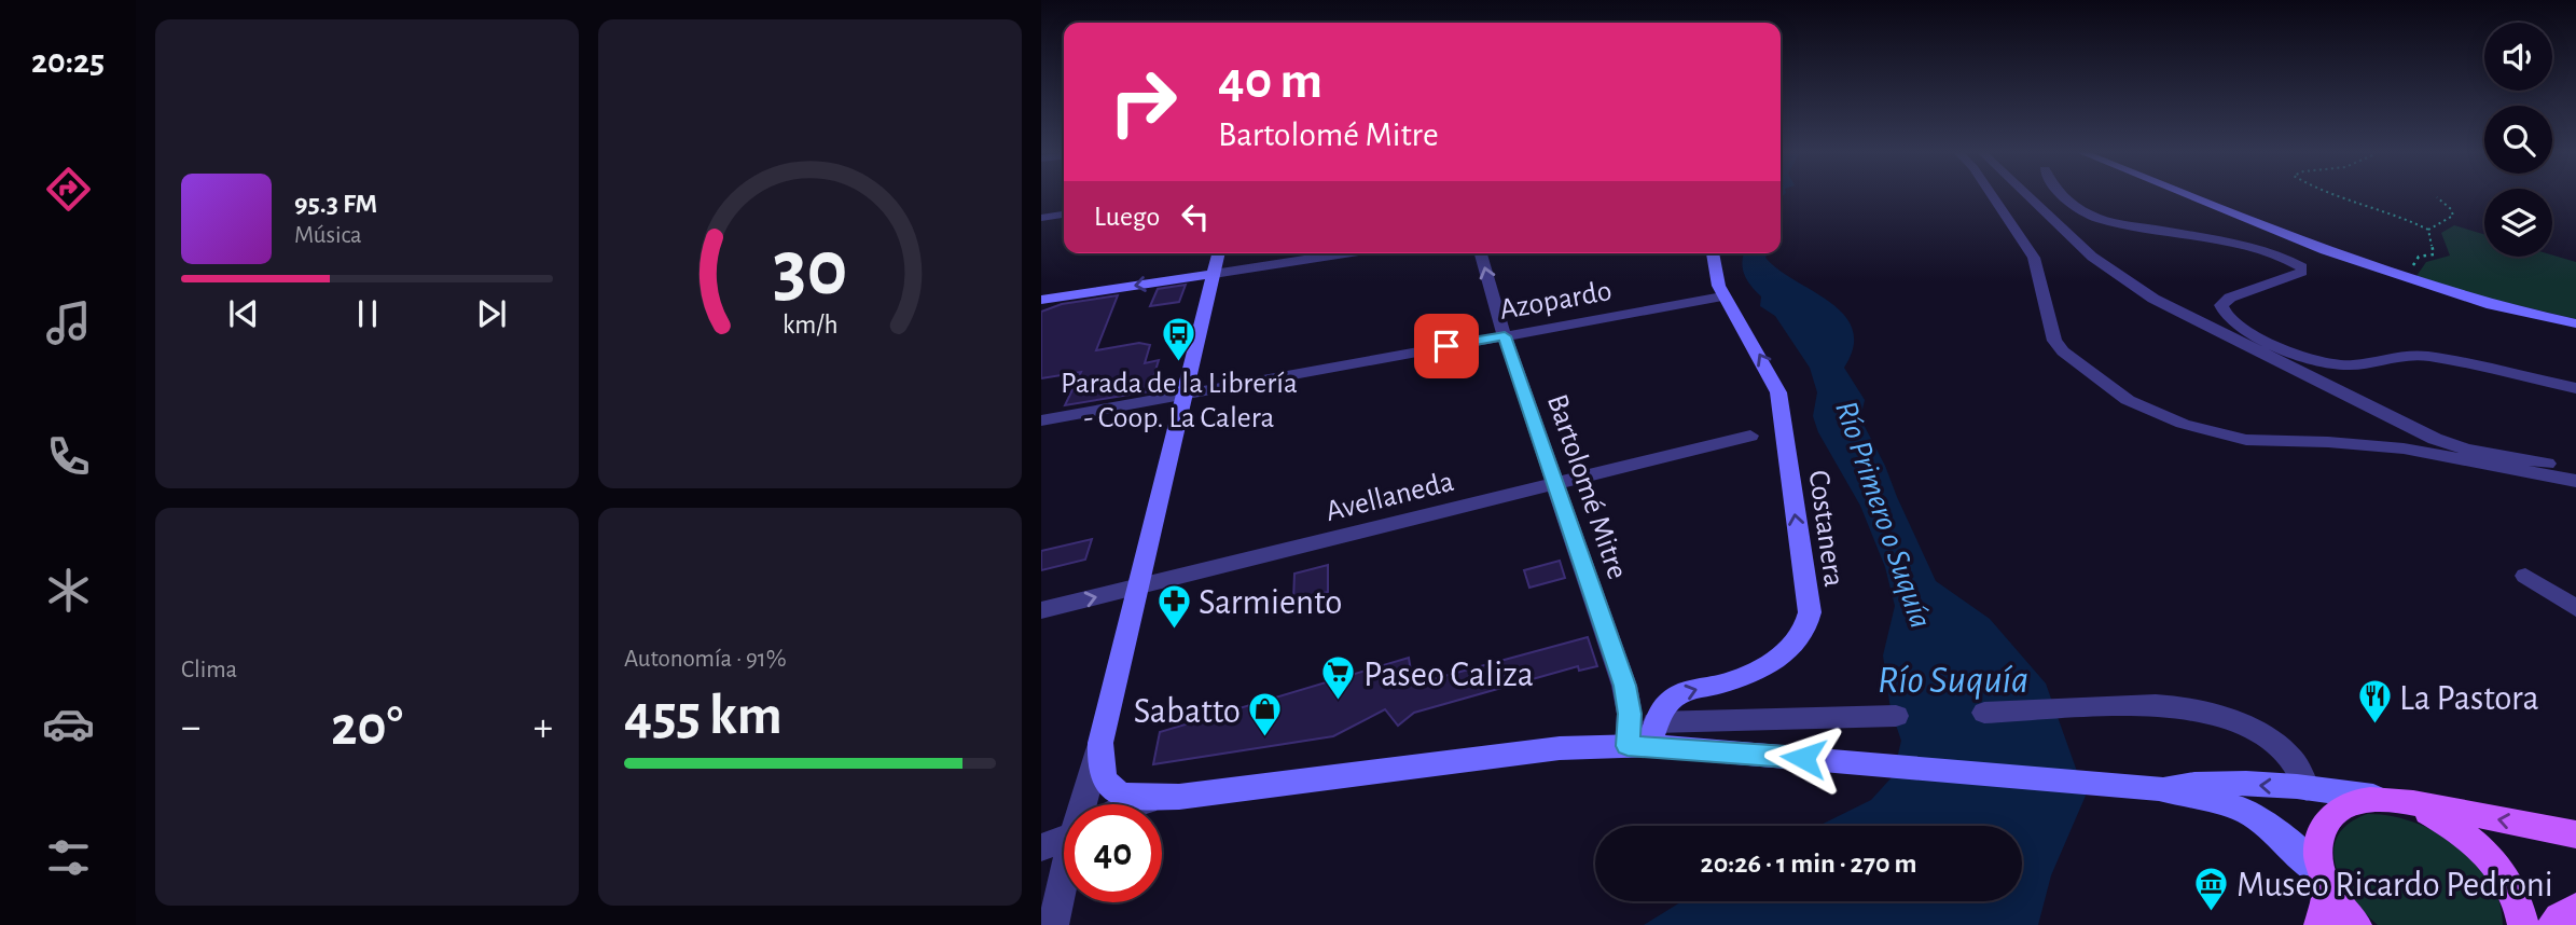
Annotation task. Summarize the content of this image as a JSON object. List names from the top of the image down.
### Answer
{
  "streets": {
    "street": [
      "Azopardo",
      "Bartolomé Mitre",
      "Avellaneda",
      "Costanera"
    ]
  },
  "crossings": [
    ["Azopardo", "Bartolomé Mitre"],
    ["Azopardo", "Costanera"],
    ["Bartolomé Mitre", "Avellaneda"],
    ["Bartolomé Mitre", "Costanera"]
  ],
  "one_way": ["Costanera"],
  "water": ["Río Primero o Suquía", "Río Suquía"],
  "places": {
    "bus stop": ["Parada de la Librería - Coop. La Calera"],
    "pharmacy": ["Sarmiento"],
    "supermarket": ["Paseo Caliza"],
    "restaurant": ["La Pastora"],
    "shop": ["Sabatto"],
    "museum": ["Museo Ricardo Pedroni"]
  },
  "page": {
    "tabs": "20:25",
    "turn": ["40 m", "Bartolomé Mitre"],
    "song": ["95.3 FM", "Música"],
    "then": "Luego",
    "tile": [
      "Clima",
      ["Autonomía · 91%", "455 km"]
    ],
    "heat": ["−", "20°", "+"],
    "limit": "40",
    "trip": "20:26 · 1 min · 270 m",
    "gauge": ["30", "km/h"]
  }
}
